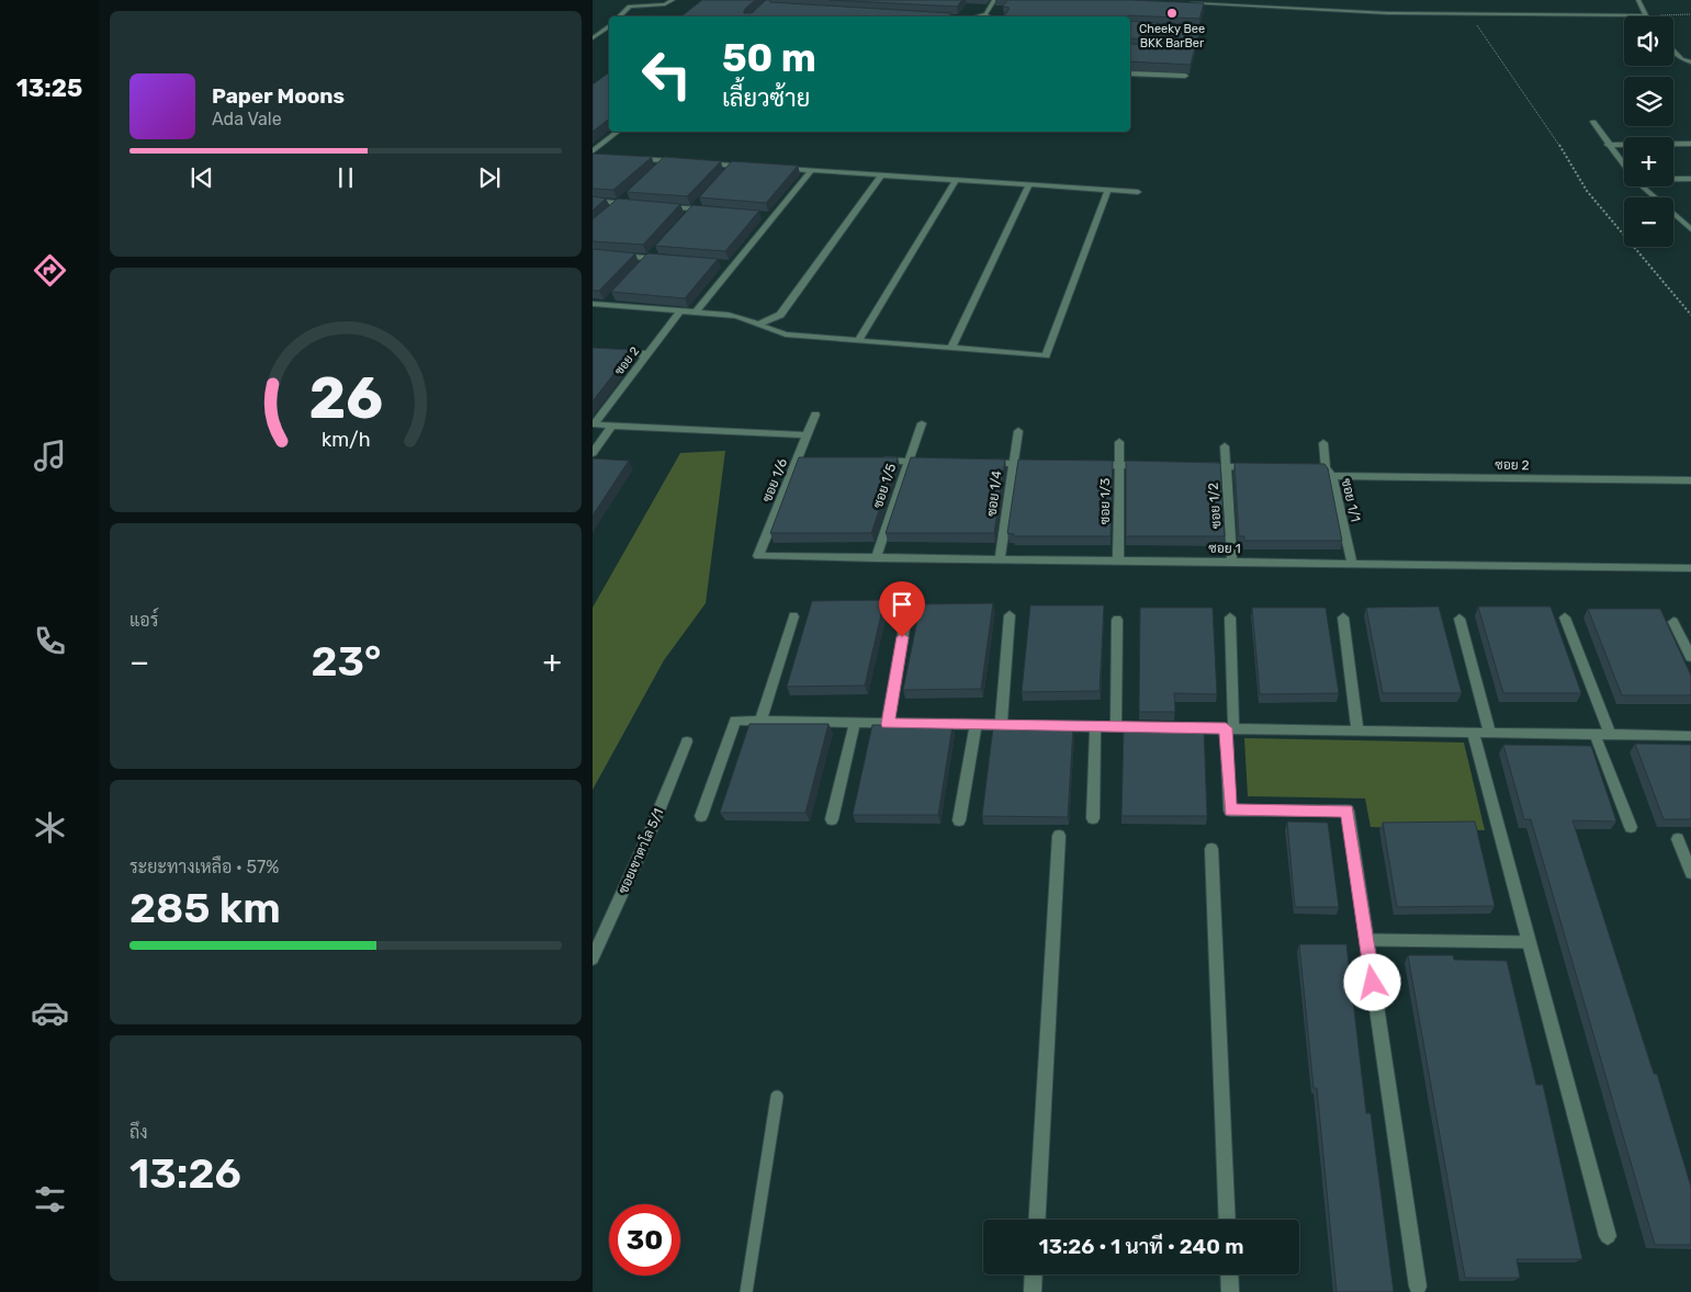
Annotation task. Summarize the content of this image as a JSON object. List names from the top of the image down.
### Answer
{
  "streets": {
    "street": [
      "ซอย 2",
      "ซอย 1/6",
      "ซอย 1/5",
      "ซอย 1/4",
      "ซอย 1/1",
      "ซอย 1/3",
      "ซอย 1/2",
      "ซอย 1",
      "ซอยเขาตาโล 5/1"
    ]
  },
  "crossings": [
    ["ซอย 2", "ซอย 1/1"],
    ["ซอย 1/6", "ซอย 1"],
    ["ซอย 1/5", "ซอย 1"],
    ["ซอย 1/4", "ซอย 1"],
    ["ซอย 1/1", "ซอย 1"],
    ["ซอย 1/3", "ซอย 1"],
    ["ซอย 1/2", "ซอย 1"]
  ],
  "places": ["Cheeky Bee BKK BarBer"],
  "page": {
    "tabs": "13:25",
    "map_buttons": ["+", "−"],
    "turn": ["50 m", "เลี้ยวซ้าย"],
    "song": ["Paper Moons", "Ada Vale"],
    "tile": [
      "แอร์",
      ["ระยะทางเหลือ · 57%", "285 km"],
      ["ถึง", "13:26"]
    ],
    "heat": ["−", "23°", "+"],
    "limit": "30",
    "trip": "13:26 · 1 นาที · 240 m",
    "gauge": ["26", "km/h"]
  }
}
